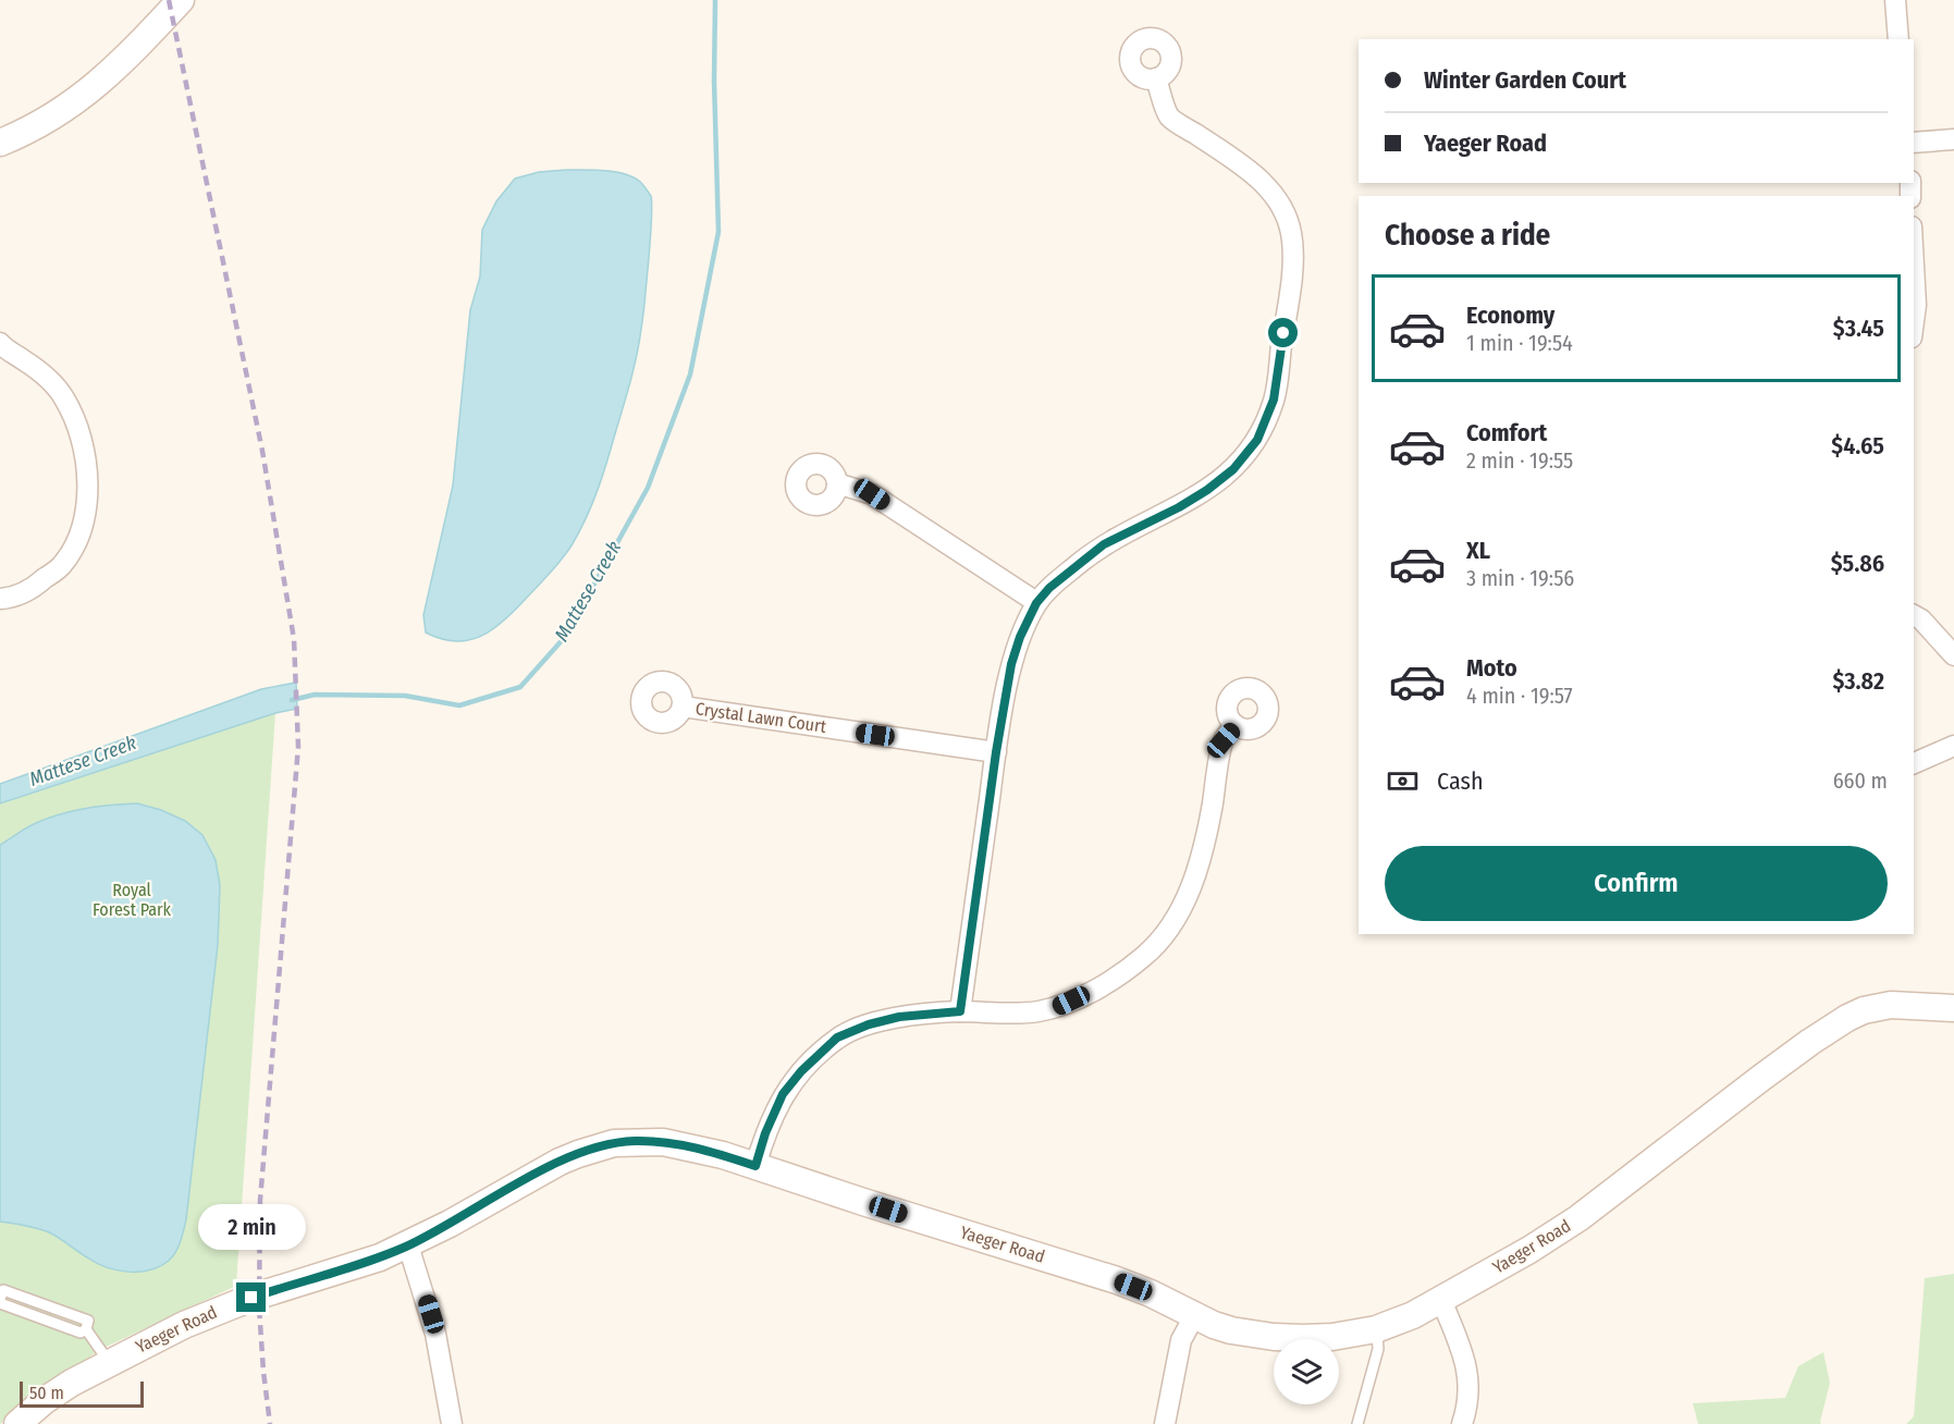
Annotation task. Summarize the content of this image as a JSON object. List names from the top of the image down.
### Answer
{
  "streets": {
    "street": ["Crystal Lawn Court", "Yaeger Road"]
  },
  "water": ["Mattese Creek"],
  "parks": ["Royal Forest Park"],
  "scale_bar": "50 m",
  "page": {
    "banner": ["Winter Garden Court", "Yaeger Road"],
    "heading": "Choose a ride",
    "list": [
      {
        "name": "Economy",
        "note": "1 min · 19:54",
        "value": "$3.45"
      },
      {
        "name": "Comfort",
        "note": "2 min · 19:55",
        "value": "$4.65"
      },
      {
        "name": "XL",
        "note": "3 min · 19:56",
        "value": "$5.86"
      },
      {
        "name": "Moto",
        "note": "4 min · 19:57",
        "value": "$3.82"
      }
    ],
    "pay": ["Cash", "660 m"],
    "buttons": "Confirm",
    "bubble": "2 min",
    "scale": "50 m"
  }
}
